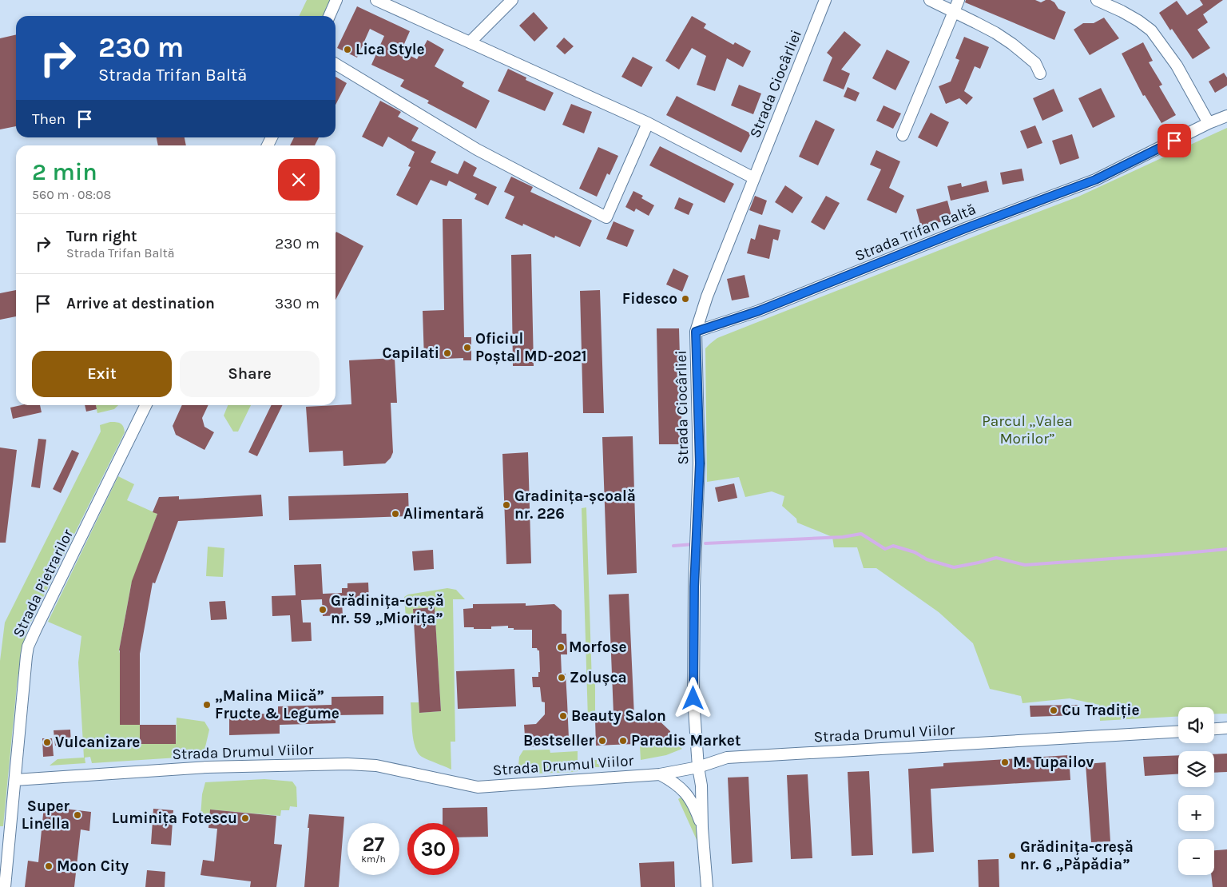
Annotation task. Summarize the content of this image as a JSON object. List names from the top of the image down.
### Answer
{
  "streets": {
    "street": [
      "Strada Ciocârliei",
      "Strada Trifan Baltă",
      "Strada Pietrarilor",
      "Strada Drumul Viilor"
    ]
  },
  "crossings": [
    ["Strada Ciocârliei", "Strada Trifan Baltă"],
    ["Strada Ciocârliei", "Strada Drumul Viilor"],
    ["Strada Pietrarilor", "Strada Drumul Viilor"]
  ],
  "parks": ["Parcul „Valea Morilor”"],
  "places": [
    "Lica Style",
    "Fidesco",
    "Oficiul Poștal MD-2021",
    "Capilati",
    "Gradinița-școală nr. 226",
    "Alimentară",
    "Grădinița-creșă nr. 59 „Miorița”",
    "Morfose",
    "Zolușca",
    "„Malina Miică” Fructe & Legume",
    "Cu Tradiție",
    "Beauty Salon",
    "Bestseller",
    "Paradis Market",
    "Vulcanizare",
    "M. Tupailov",
    "Super Linella",
    "Luminița Fotescu",
    "Grădinița-creșă nr. 6 „Păpădia”",
    "Moon City"
  ],
  "page": {
    "turn": ["230 m", "Strada Trifan Baltă"],
    "then": "Then",
    "heading": ["2 min", "560 m · 08:08"],
    "list": [
      {
        "name": "Turn right",
        "note": "Strada Trifan Baltă",
        "value": "230 m"
      },
      {
        "name": "Arrive at destination",
        "value": "330 m"
      }
    ],
    "buttons": ["Exit", "Share"],
    "map_buttons": ["+", "−"],
    "speed": "27 km/h",
    "limit": "30"
  }
}
